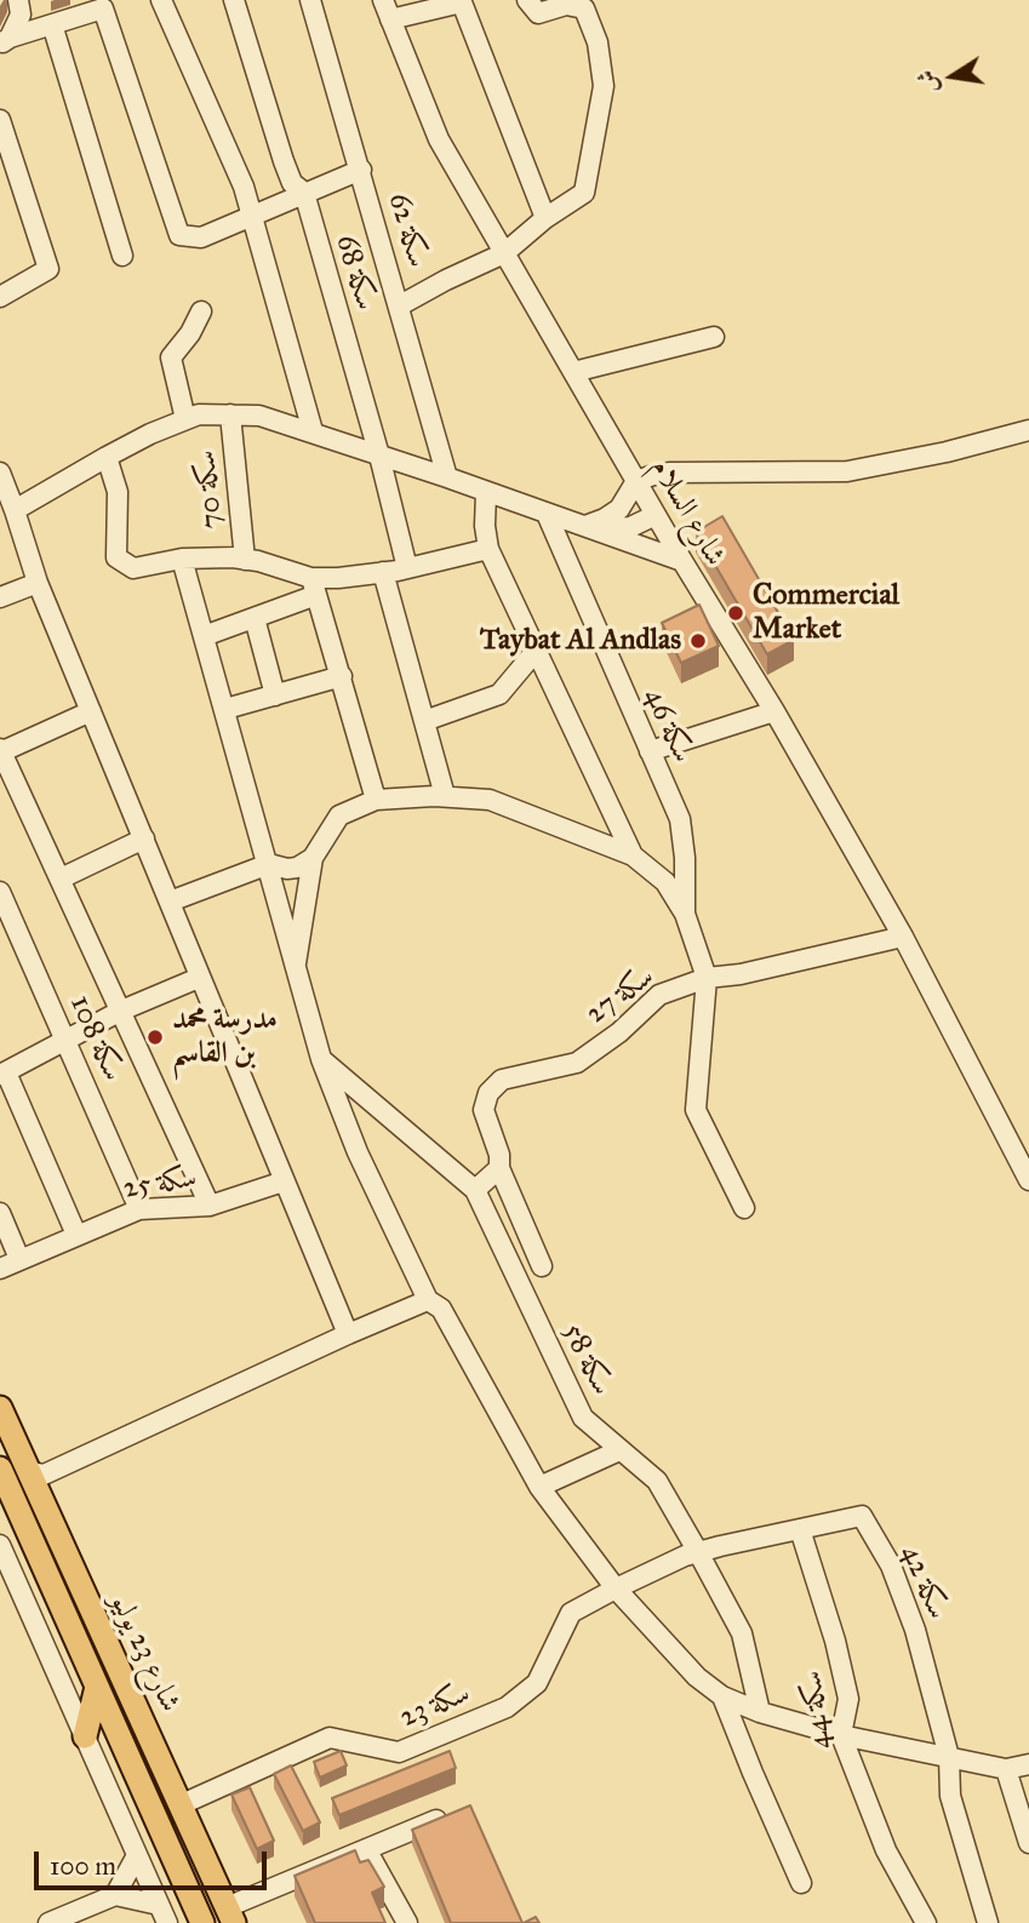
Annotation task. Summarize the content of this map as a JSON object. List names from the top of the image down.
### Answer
{
  "streets": {
    "main road": ["شارع 23 يوليو"],
    "street": [
      "سكة 62",
      "سكة 68",
      "سكة 70",
      "شارع السلام",
      "سكة 46",
      "سكة 27",
      "سكة 108",
      "سكة 25",
      "سكة 58",
      "سكة 42",
      "سكة 23",
      "سكة 44"
    ]
  },
  "crossings": [
    ["شارع السلام", "سكة 27"],
    ["سكة 108", "سكة 25"],
    ["سكة 58", "سكة 42"],
    ["سكة 42", "سكة 23"],
    ["سكة 42", "سكة 44"],
    ["شارع 23 يوليو", "سكة 23"]
  ],
  "places": ["Commercial Market", "Taybat Al Andlas", "مدرسة محمد بن القاسم"],
  "scale_bar": "100 m",
  "north": "left"
}
